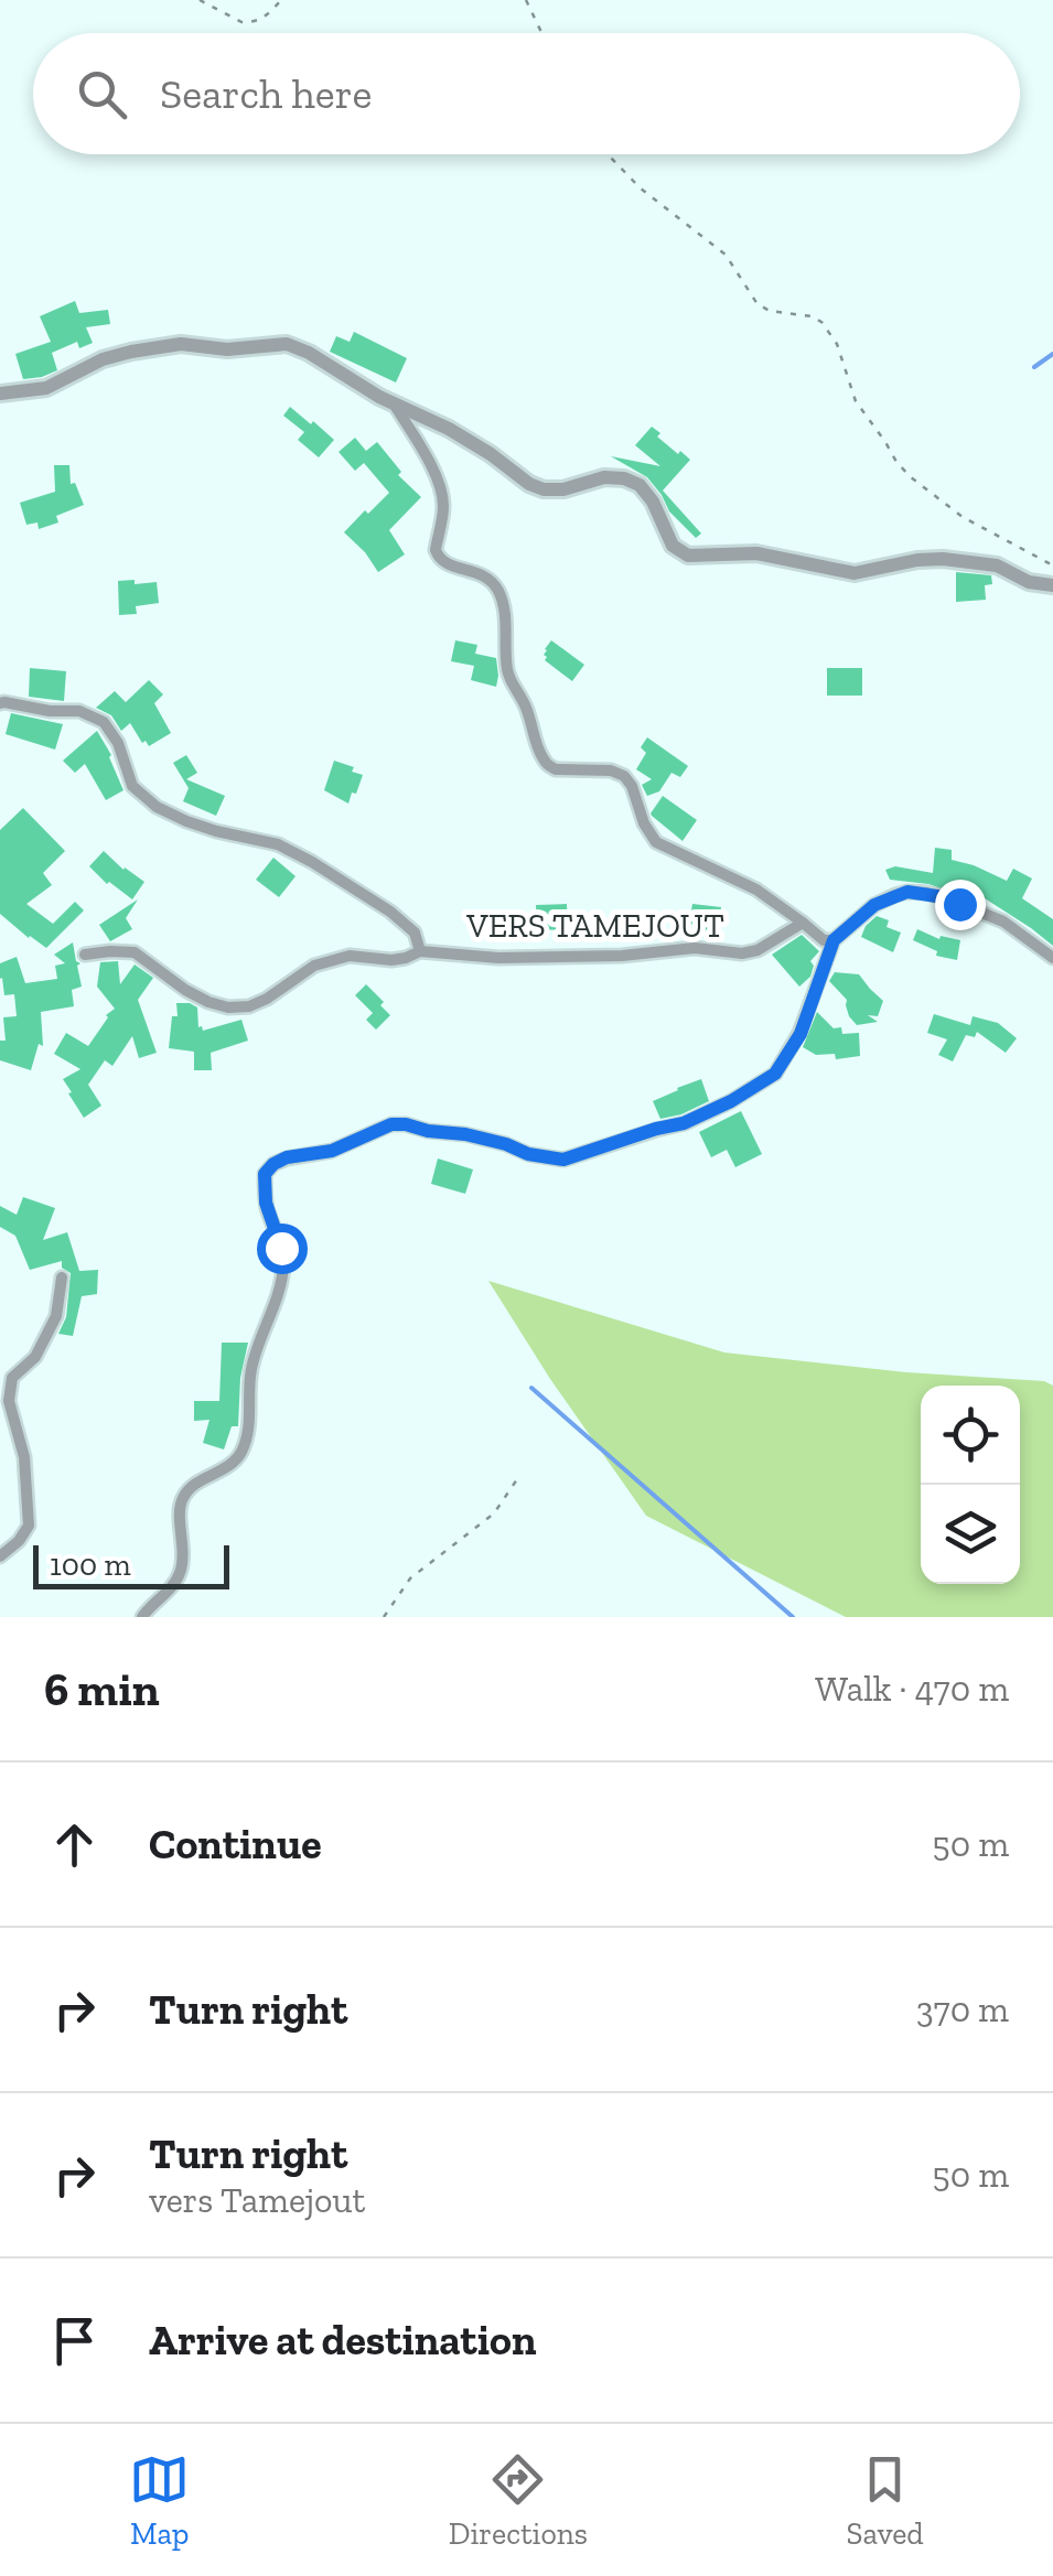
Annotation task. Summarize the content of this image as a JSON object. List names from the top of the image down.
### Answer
{
  "streets": {
    "street": ["VERS TAMEJOUT"]
  },
  "scale_bar": "100 m",
  "page": {
    "search": "Search here",
    "scale": "100 m",
    "heading": ["6 min", "Walk · 470 m"],
    "list": [
      ["Continue", "50 m"],
      ["Turn right", "370 m"],
      ["Turn right", "vers Tamejout", "50 m"],
      "Arrive at destination"
    ],
    "nav": ["Map", "Directions", "Saved"]
  }
}
